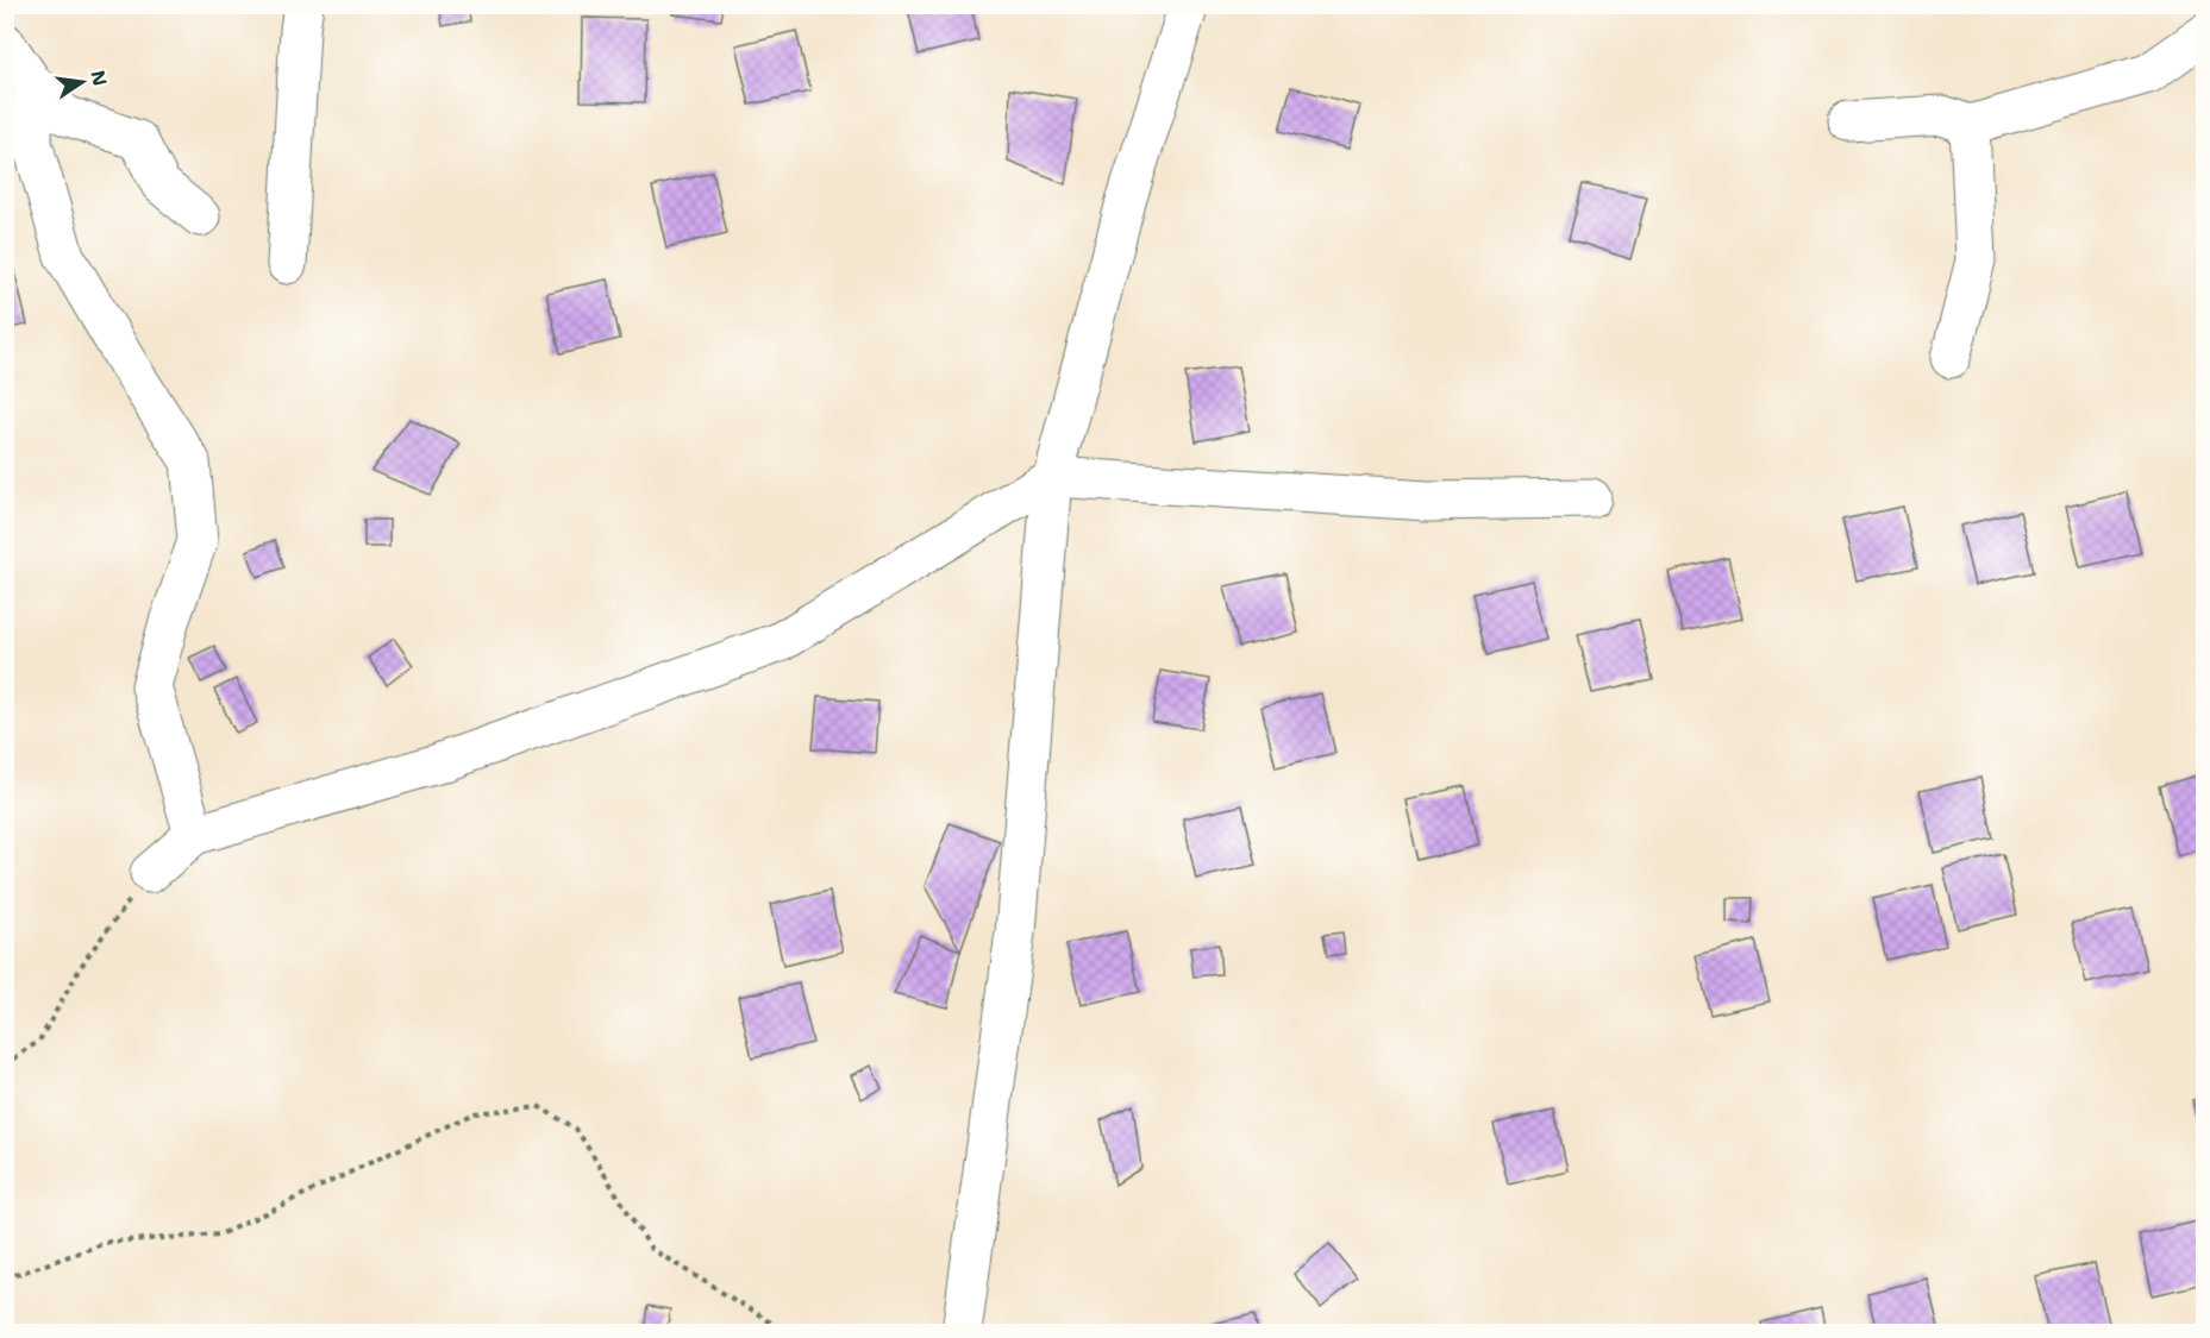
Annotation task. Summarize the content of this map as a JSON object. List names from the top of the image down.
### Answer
{
  "north": "right"
}
